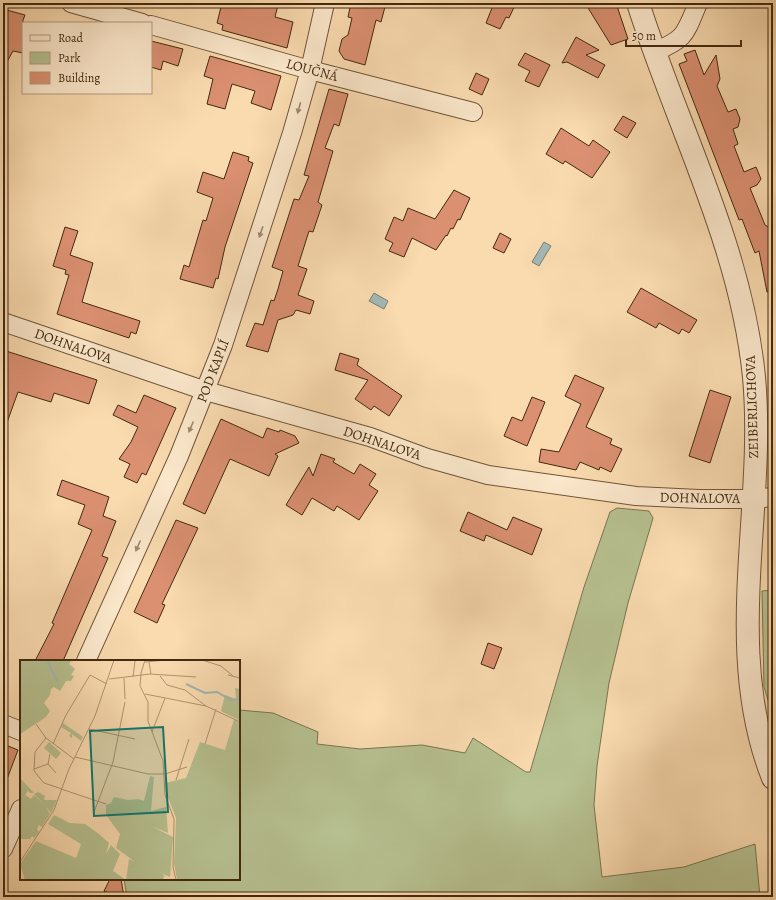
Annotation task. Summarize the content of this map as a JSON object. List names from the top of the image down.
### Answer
{
  "streets": {
    "street": [
      "LOUČNÁ",
      "DOHNALOVA",
      "POD KAPLÍ",
      "ZEIBERLICHOVA"
    ]
  },
  "crossings": [
    ["LOUČNÁ", "POD KAPLÍ"],
    ["DOHNALOVA", "POD KAPLÍ"],
    ["DOHNALOVA", "ZEIBERLICHOVA"]
  ],
  "one_way": ["POD KAPLÍ"],
  "legend": ["Road", "Park", "Building"],
  "scale_bar": "50 m"
}
